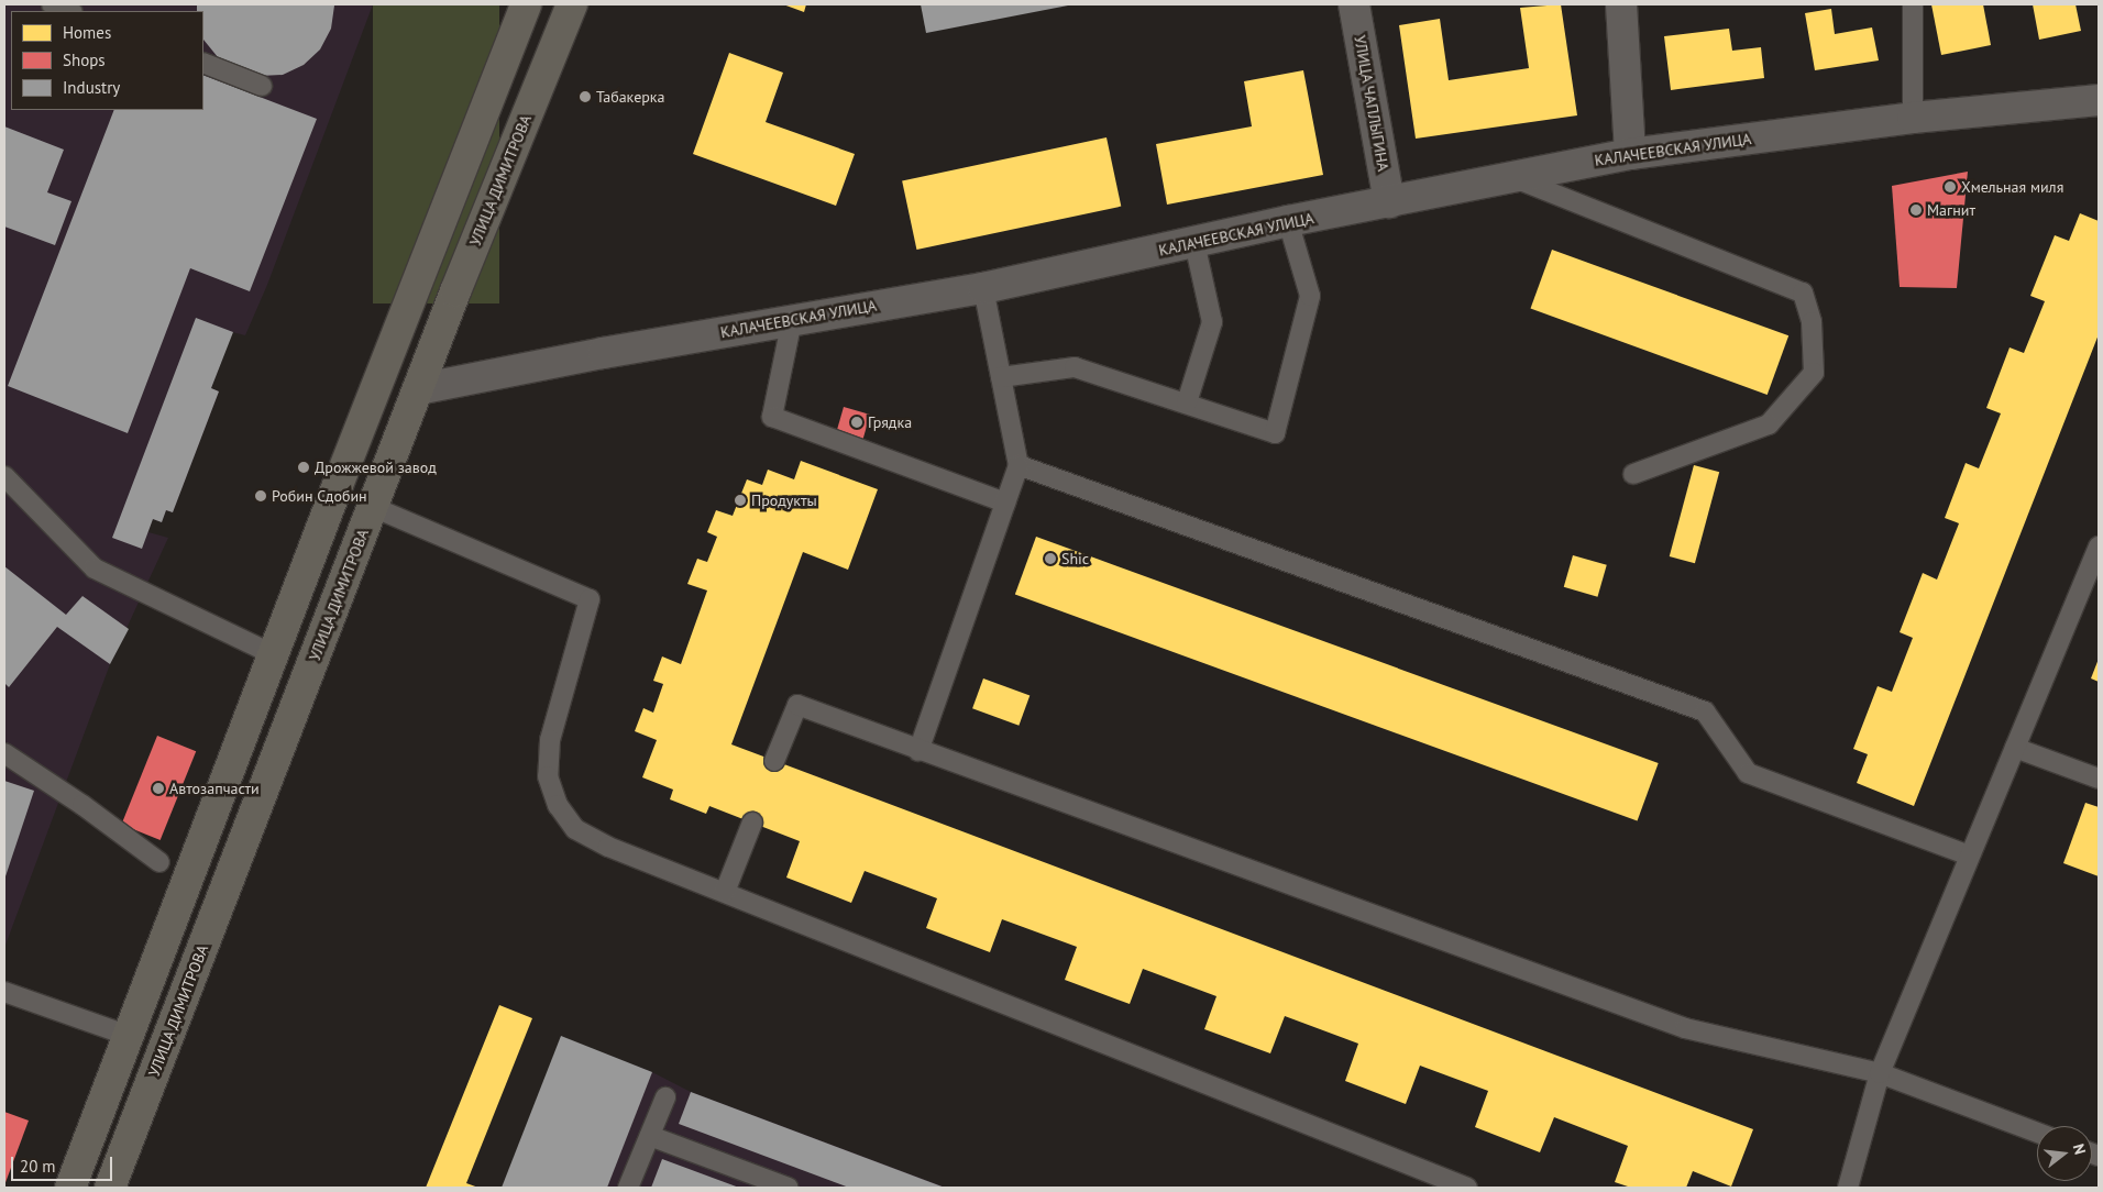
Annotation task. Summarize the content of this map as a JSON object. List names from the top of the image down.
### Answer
{
  "streets": {
    "main road": ["КАЛАЧЕЕВСКАЯ УЛИЦА", "УЛИЦА ДИМИТРОВА"],
    "street": ["УЛИЦА ЧАПЛЫГИНА"]
  },
  "crossings": [
    ["УЛИЦА ЧАПЛЫГИНА", "КАЛАЧЕЕВСКАЯ УЛИЦА"],
    ["КАЛАЧЕЕВСКАЯ УЛИЦА", "УЛИЦА ДИМИТРОВА"]
  ],
  "places": [
    "Табакерка",
    "Хмельная миля",
    "Магнит",
    "Грядка",
    "Дрожжевой завод",
    "Робин Сдобин",
    "Продукты",
    "Shic",
    "Автозапчасти"
  ],
  "legend": ["Homes", "Shops", "Industry"],
  "scale_bar": "20 m",
  "north": "right"
}
